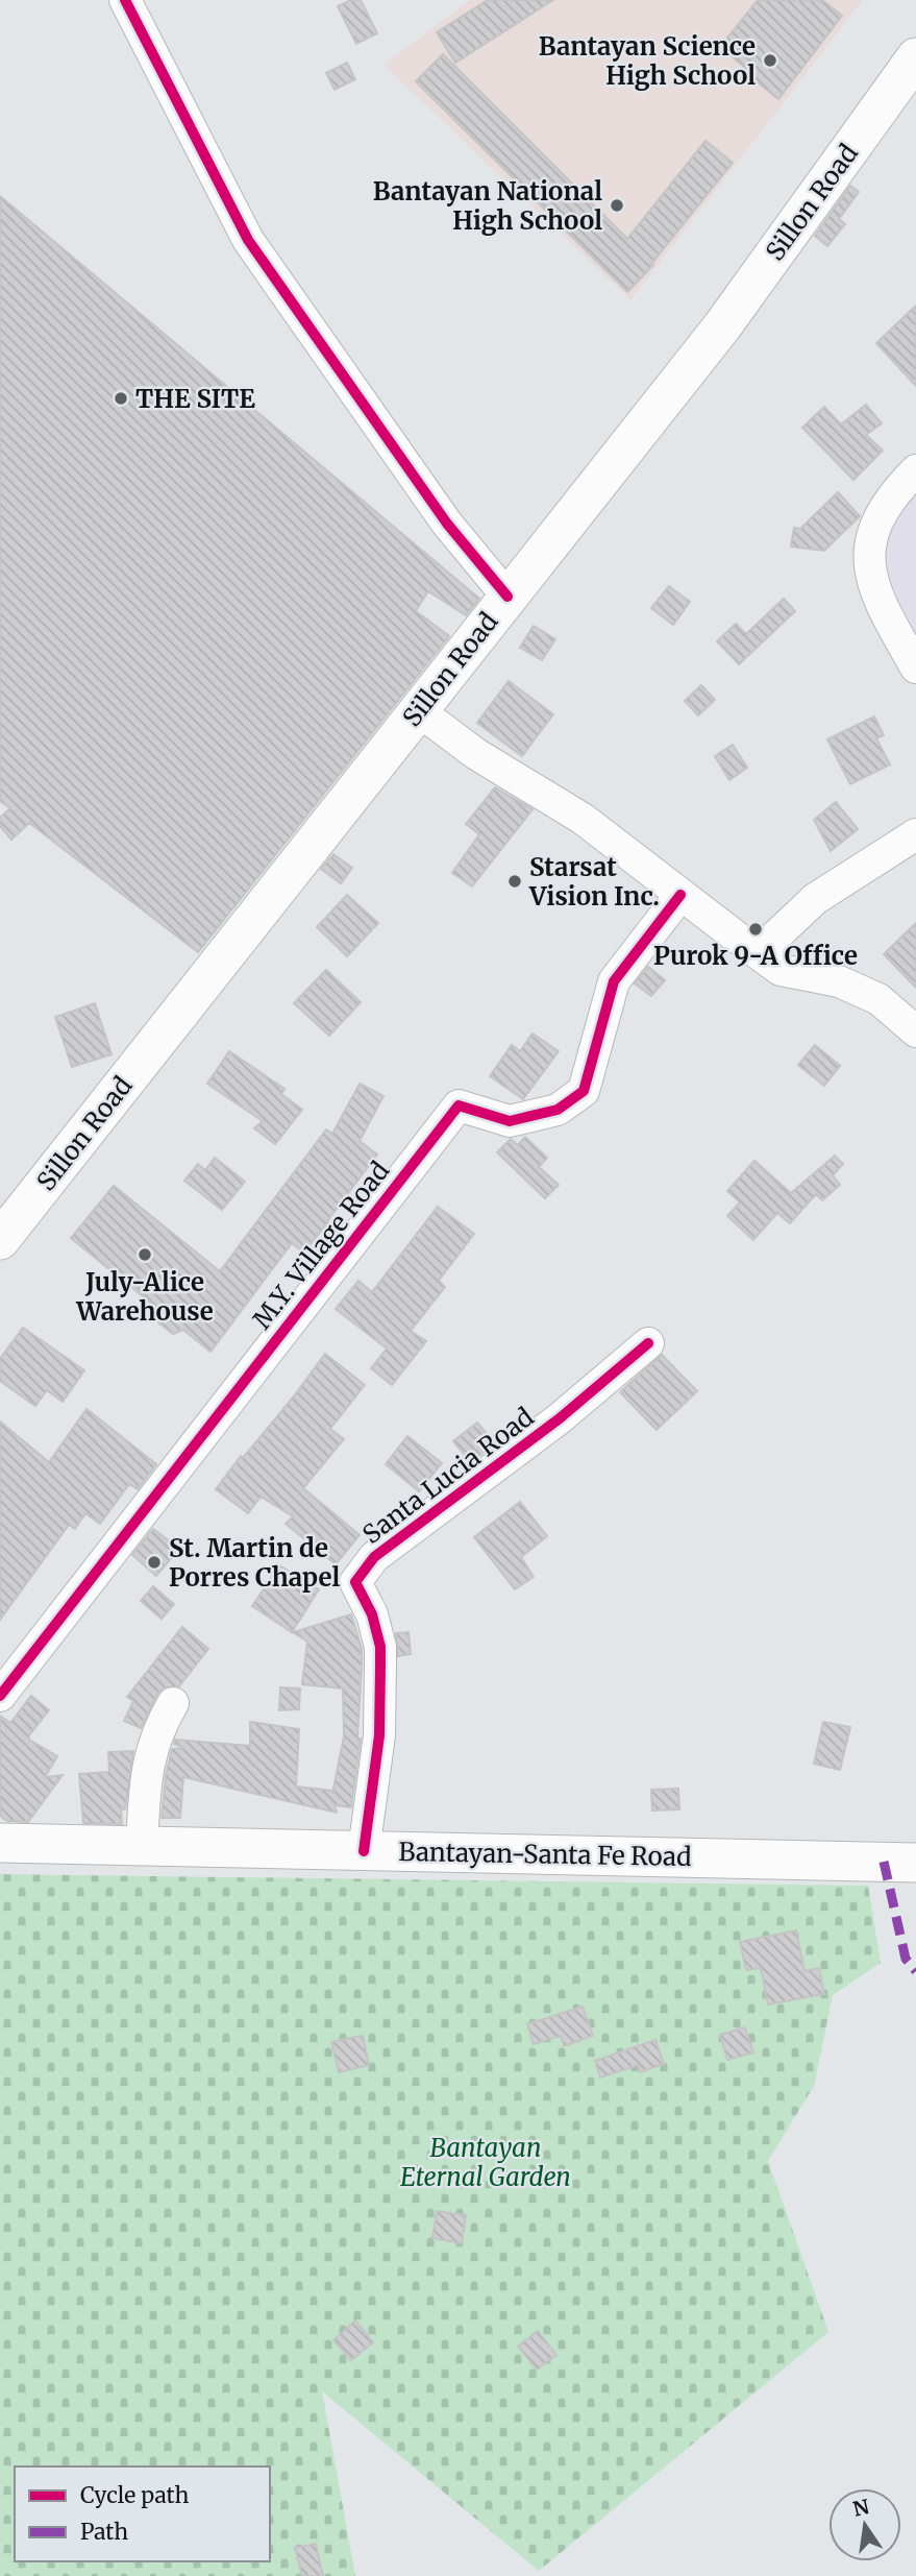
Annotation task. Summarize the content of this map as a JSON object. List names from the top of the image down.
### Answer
{
  "streets": {
    "main road": ["Sillon Road", "Bantayan-Santa Fe Road"],
    "street": ["M.Y. Village Road", "Santa Lucia Road"]
  },
  "crossings": [
    ["Santa Lucia Road", "Bantayan-Santa Fe Road"]
  ],
  "parks": ["Bantayan Eternal Garden"],
  "places": [
    "Bantayan Science High School",
    "Bantayan National High School",
    "THE SITE",
    "Starsat Vision Inc.",
    "Purok 9-A Office",
    "July-Alice Warehouse",
    "St. Martin de Porres Chapel"
  ],
  "legend": ["Cycle path", "Path"],
  "north": "top"
}
